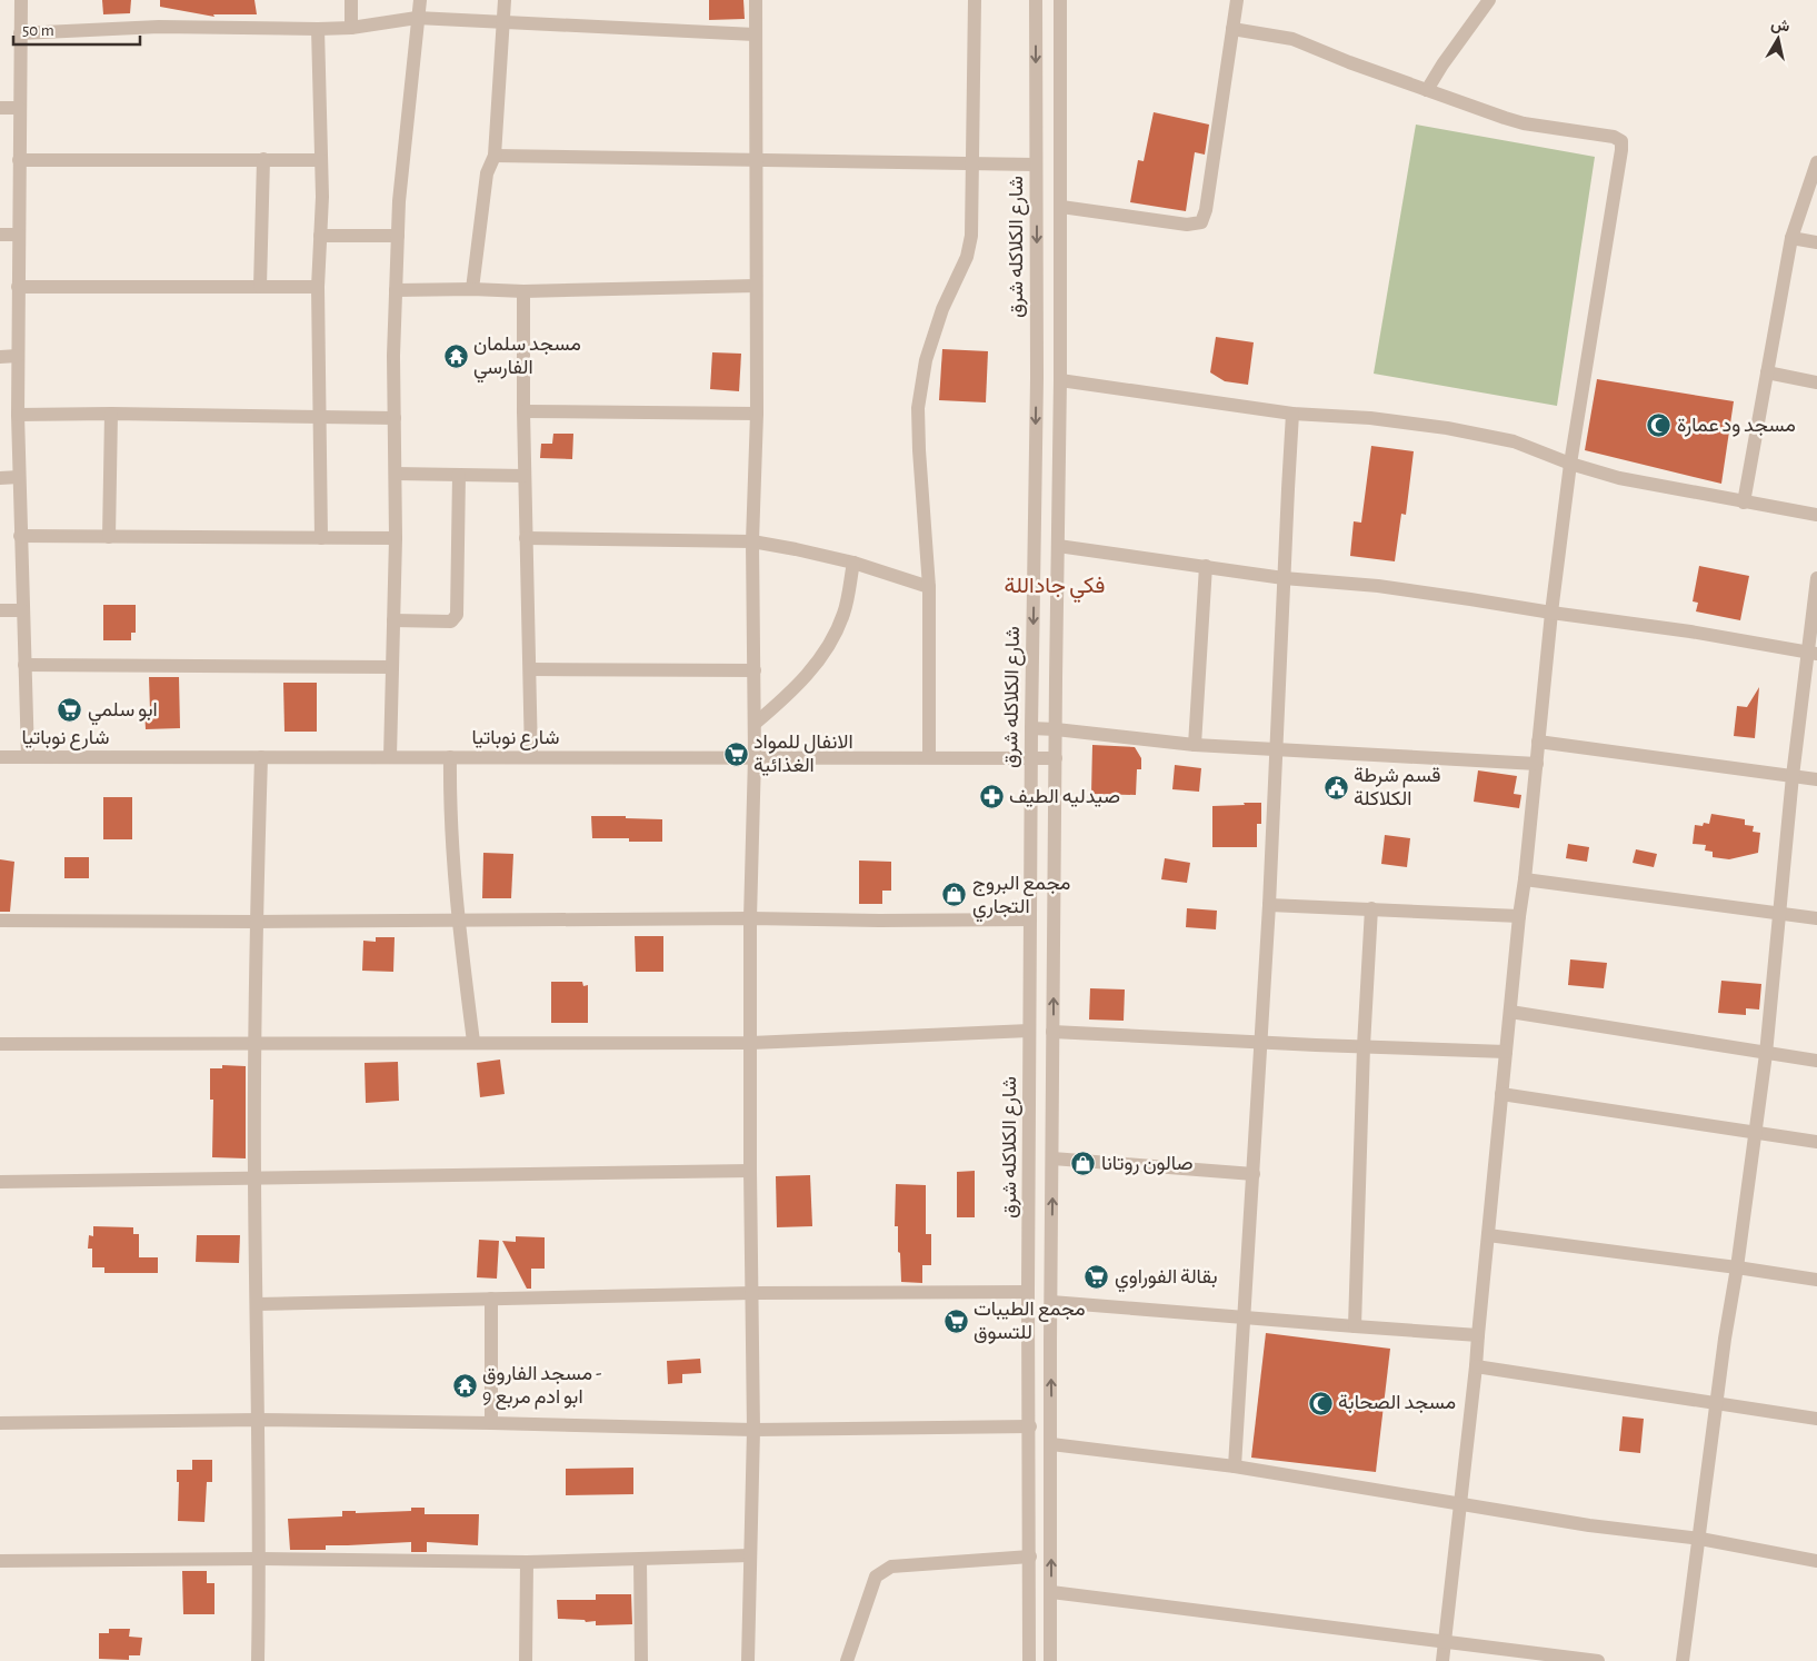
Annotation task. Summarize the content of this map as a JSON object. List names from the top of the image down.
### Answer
{
  "streets": {
    "street": ["شارع الكلاكله شرق", "شارع نوباتيا"]
  },
  "crossings": [
    ["شارع الكلاكله شرق", "شارع نوباتيا"]
  ],
  "districts": ["فكي جاداللة"],
  "places": {
    "temple": ["مسجد سلمان الفارسي", "مسجد الفاروق - ابو ادم مربع 9"],
    "mosque": ["مسجد ود عمارة", "مسجد الصحابة"],
    "supermarket": [
      "ابو سلمي",
      "الانفال للمواد الغذائية",
      "بقالة الفوراوي",
      "مجمع الطيبات للتسوق"
    ],
    "public building": ["قسم شرطة الكلاكلة"],
    "pharmacy": ["صيدليه الطيف"],
    "shop": ["مجمع البروج التجاري", "صالون روتانا"]
  },
  "scale_bar": "50 m",
  "north": "top"
}
